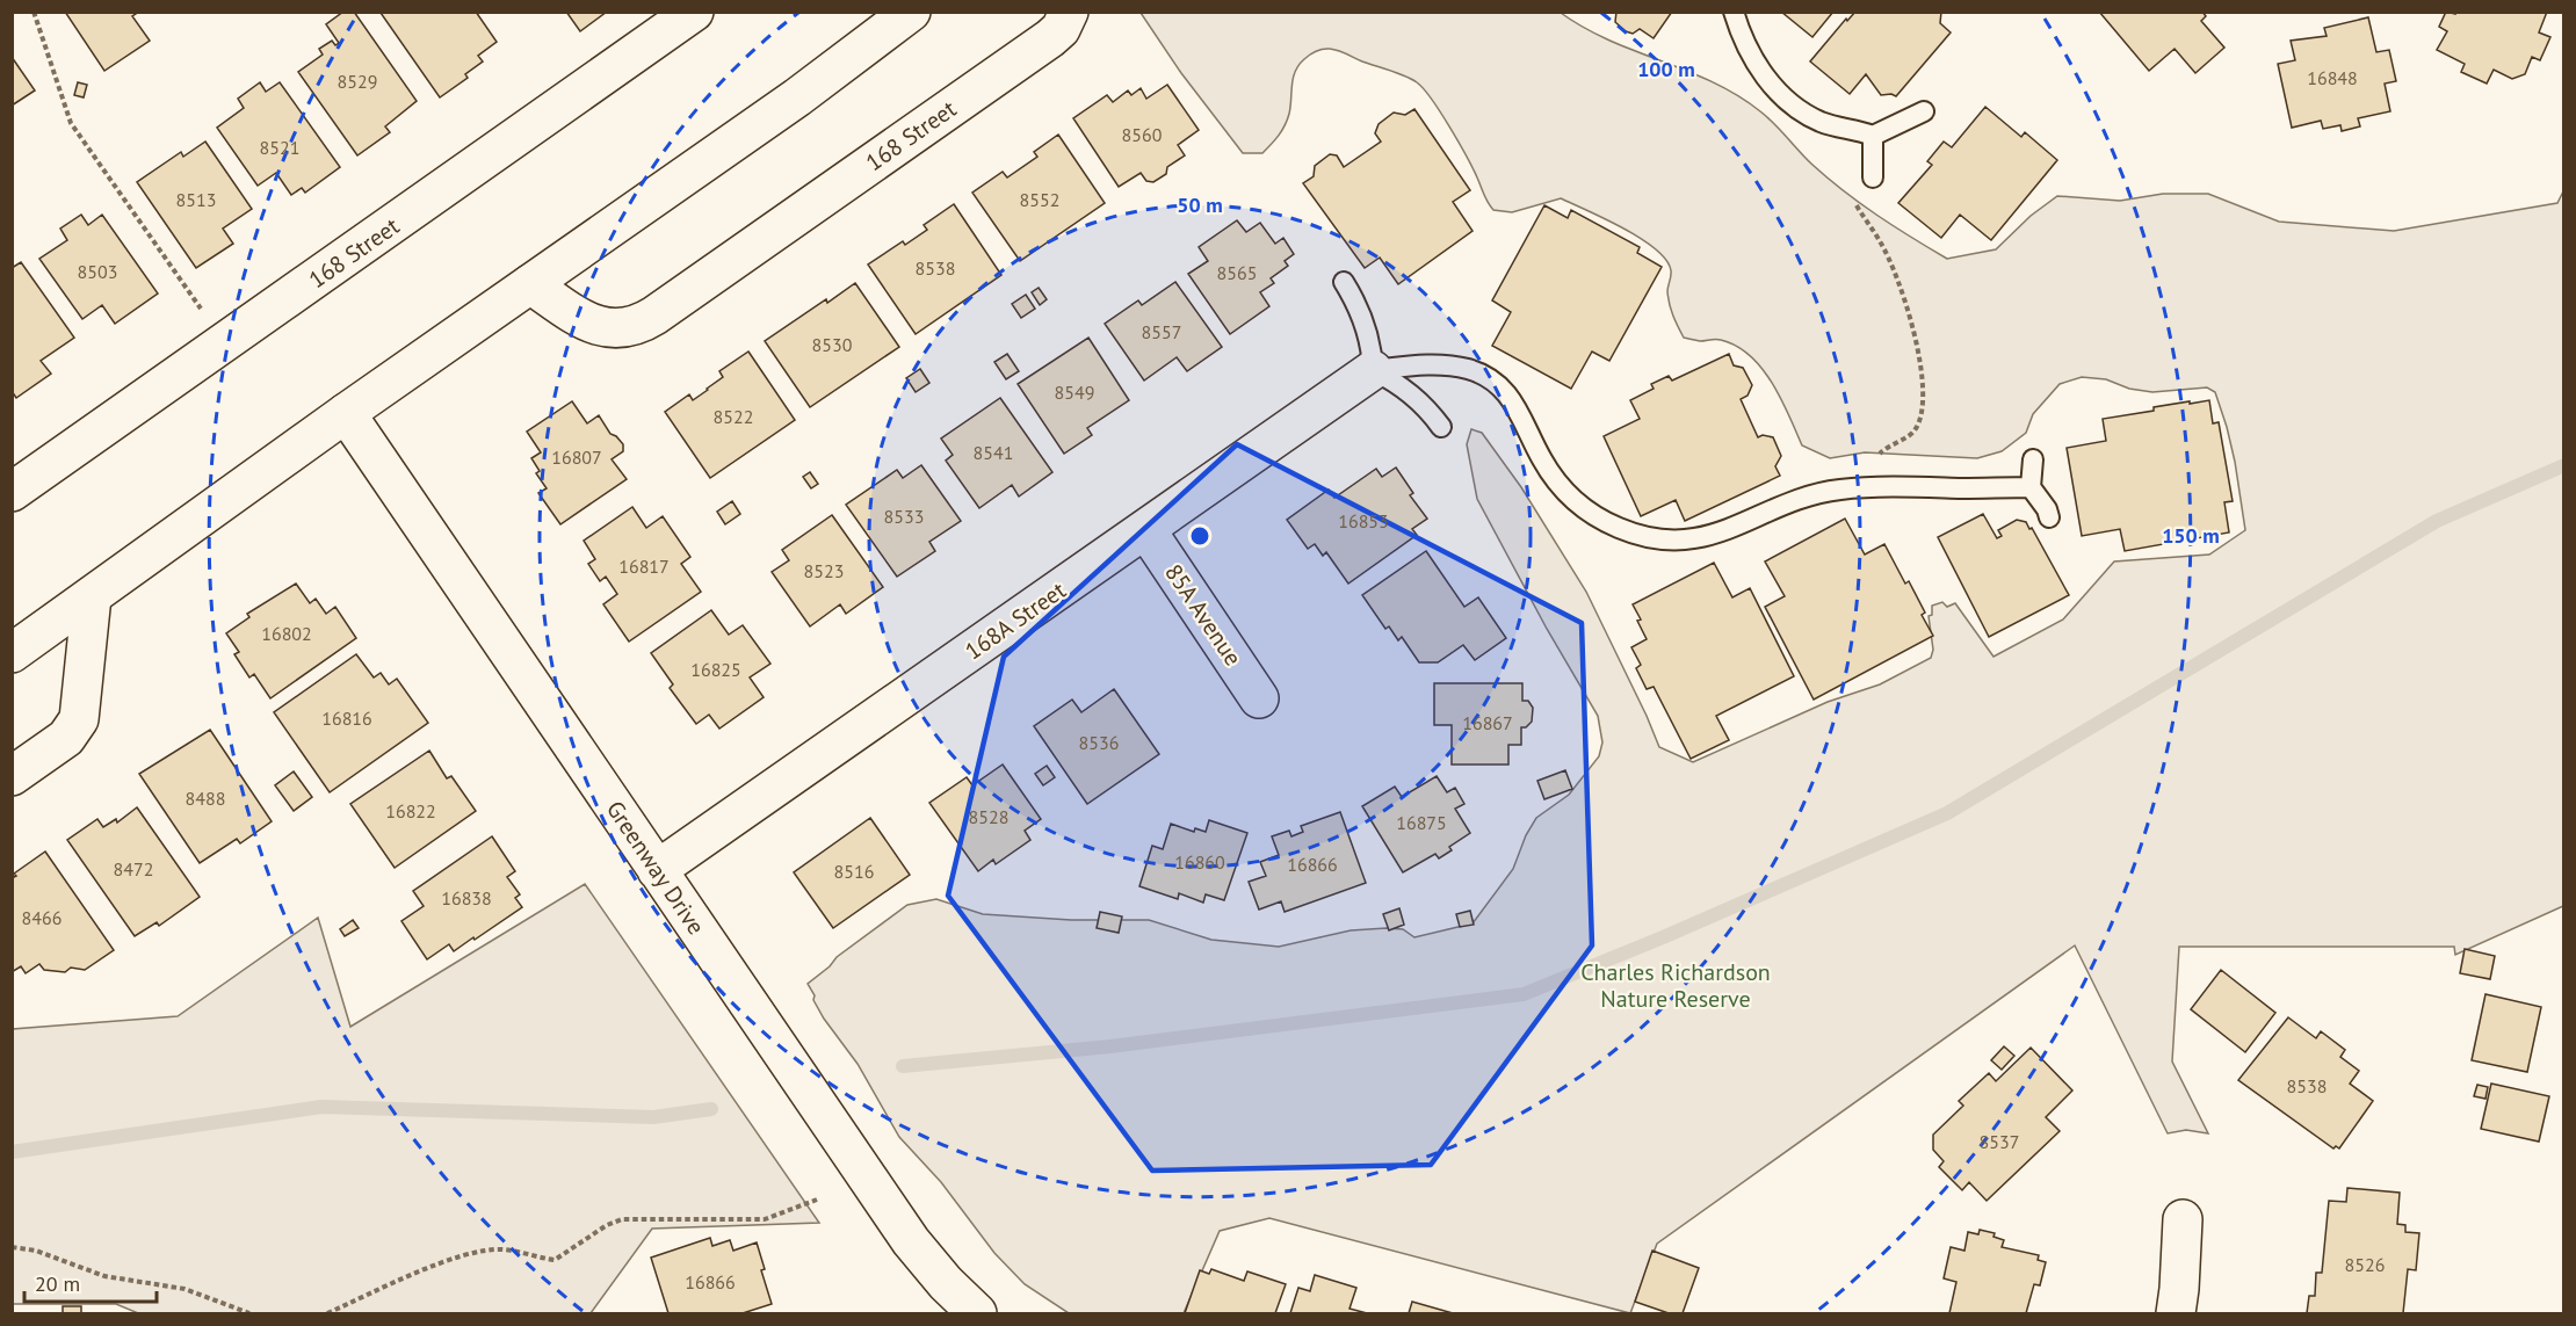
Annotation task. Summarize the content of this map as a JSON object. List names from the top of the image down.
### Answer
{
  "streets": {
    "street": [
      "168 Street",
      "85A Avenue",
      "168A Street",
      "Greenway Drive"
    ]
  },
  "crossings": [
    ["85A Avenue", "168A Street"],
    ["168A Street", "Greenway Drive"]
  ],
  "parks": ["Charles Richardson Nature Reserve"],
  "house_numbers": [
    "16848",
    "8529",
    "8560",
    "8521",
    "8513",
    "8552",
    "8538",
    "8503",
    "8565",
    "8557",
    "8530",
    "8549",
    "8522",
    "8541",
    "16807",
    "8533",
    "16853",
    "16817",
    "8523",
    "16802",
    "16825",
    "16816",
    "16867",
    "8536",
    "8488",
    "16822",
    "8528",
    "16875",
    "16860",
    "16866",
    "8472",
    "8516",
    "16838",
    "8466",
    "8538",
    "8537",
    "8526",
    "16866"
  ],
  "scale_bar": "20 m",
  "rings": ["100 m", "50 m", "150 m"]
}
